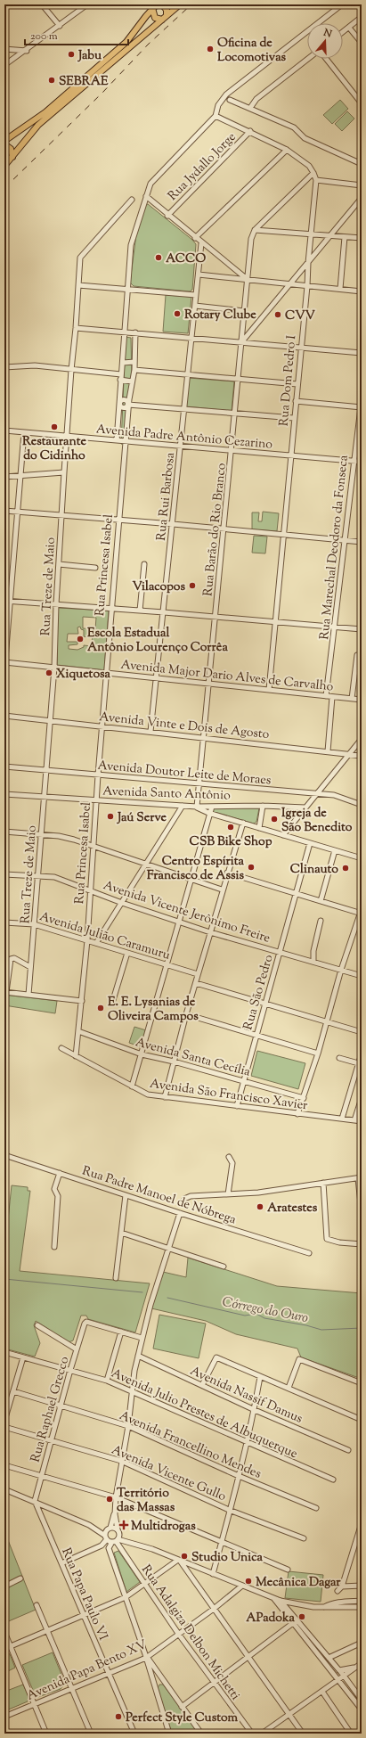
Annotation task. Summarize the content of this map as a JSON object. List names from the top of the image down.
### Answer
{
  "streets": {
    "street": [
      "Rua Jydallo Jorge",
      "Rua Dom Pedro I",
      "Avenida Padre Antônio Cezarino",
      "Rua Rui Barbosa",
      "Rua Barão do Rio Branco",
      "Rua Marechal Deodoro da Fonseca",
      "Rua Princesa Isabel",
      "Rua Treze de Maio",
      "Avenida Major Dario Alves de Carvalho",
      "Avenida Vinte e Dois de Agosto",
      "Avenida Doutor Leite de Moraes",
      "Avenida Santo Antônio",
      "Avenida Vicente Jerônimo Freire",
      "Avenida Julião Caramuru",
      "Rua São Pedro",
      "Avenida Santa Cecília",
      "Avenida São Francisco Xavier",
      "Rua Padre Manoel de Nóbrega",
      "Avenida Nassif Damus",
      "Rua Raphael Grecco",
      "Avenida Julio Prestes de Albuquerque",
      "Avenida Francellino Mendes",
      "Avenida Vicente Gullo",
      "Rua Papa Paulo VI",
      "Rua Adalgiza Delbon Michetti",
      "Avenida Papa Bento XV"
    ]
  },
  "crossings": [
    ["Rua Dom Pedro I", "Avenida Padre Antônio Cezarino"],
    ["Rua Dom Pedro I", "Avenida Major Dario Alves de Carvalho"],
    ["Avenida Padre Antônio Cezarino", "Rua Rui Barbosa"],
    ["Avenida Padre Antônio Cezarino", "Rua Barão do Rio Branco"],
    ["Avenida Padre Antônio Cezarino", "Rua Marechal Deodoro da Fonseca"],
    ["Avenida Padre Antônio Cezarino", "Rua Princesa Isabel"],
    ["Avenida Padre Antônio Cezarino", "Rua Treze de Maio"],
    ["Rua Rui Barbosa", "Avenida Major Dario Alves de Carvalho"],
    ["Rua Rui Barbosa", "Avenida Vinte e Dois de Agosto"],
    ["Rua Barão do Rio Branco", "Avenida Major Dario Alves de Carvalho"],
    ["Rua Barão do Rio Branco", "Avenida Vinte e Dois de Agosto"],
    ["Rua Barão do Rio Branco", "Avenida Doutor Leite de Moraes"],
    ["Rua Barão do Rio Branco", "Avenida Santo Antônio"],
    ["Rua Marechal Deodoro da Fonseca", "Avenida Major Dario Alves de Carvalho"],
    ["Rua Princesa Isabel", "Avenida Major Dario Alves de Carvalho"],
    ["Rua Princesa Isabel", "Avenida Vinte e Dois de Agosto"],
    ["Rua Princesa Isabel", "Avenida Doutor Leite de Moraes"],
    ["Rua Princesa Isabel", "Avenida Santo Antônio"],
    ["Rua Princesa Isabel", "Avenida Vicente Jerônimo Freire"],
    ["Rua Princesa Isabel", "Avenida Julião Caramuru"],
    ["Rua Princesa Isabel", "Avenida Santa Cecília"],
    ["Rua Princesa Isabel", "Avenida São Francisco Xavier"],
    ["Rua Treze de Maio", "Avenida Major Dario Alves de Carvalho"],
    ["Rua Treze de Maio", "Avenida Vinte e Dois de Agosto"],
    ["Rua Treze de Maio", "Avenida Doutor Leite de Moraes"],
    ["Rua Treze de Maio", "Avenida Santo Antônio"],
    ["Rua Treze de Maio", "Avenida Vicente Jerônimo Freire"],
    ["Rua Treze de Maio", "Avenida Julião Caramuru"],
    ["Avenida Vicente Jerônimo Freire", "Rua São Pedro"],
    ["Rua São Pedro", "Avenida Santa Cecília"],
    ["Rua São Pedro", "Avenida São Francisco Xavier"],
    ["Rua Raphael Grecco", "Avenida Julio Prestes de Albuquerque"],
    ["Rua Raphael Grecco", "Avenida Francellino Mendes"],
    ["Rua Raphael Grecco", "Avenida Vicente Gullo"],
    ["Rua Raphael Grecco", "Rua Papa Paulo VI"],
    ["Rua Papa Paulo VI", "Avenida Papa Bento XV"],
    ["Rua Adalgiza Delbon Michetti", "Avenida Papa Bento XV"]
  ],
  "water": ["Córrego do Ouro"],
  "places": {
    "other": [
      "Oficina de Locomotivas",
      "Jabu",
      "SEBRAE",
      "ACCO",
      "Rotary Clube",
      "CVV",
      "Restaurante do Cidinho",
      "Vilacopos",
      "Escola Estadual Antônio Lourenço Corrêa",
      "Xiquetosa",
      "Jaú Serve",
      "Igreja de São Benedito",
      "CSB Bike Shop",
      "Centro Espírita Francisco de Assis",
      "Clinauto",
      "E. E. Lysanias de Oliveira Campos",
      "Aratestes",
      "Território das Massas",
      "Studio Unica",
      "Mecânica Dagar",
      "APadoka",
      "Perfect Style Custom"
    ],
    "health": ["Multidrogas"]
  },
  "scale_bar": "200 m",
  "north": "top"
}
